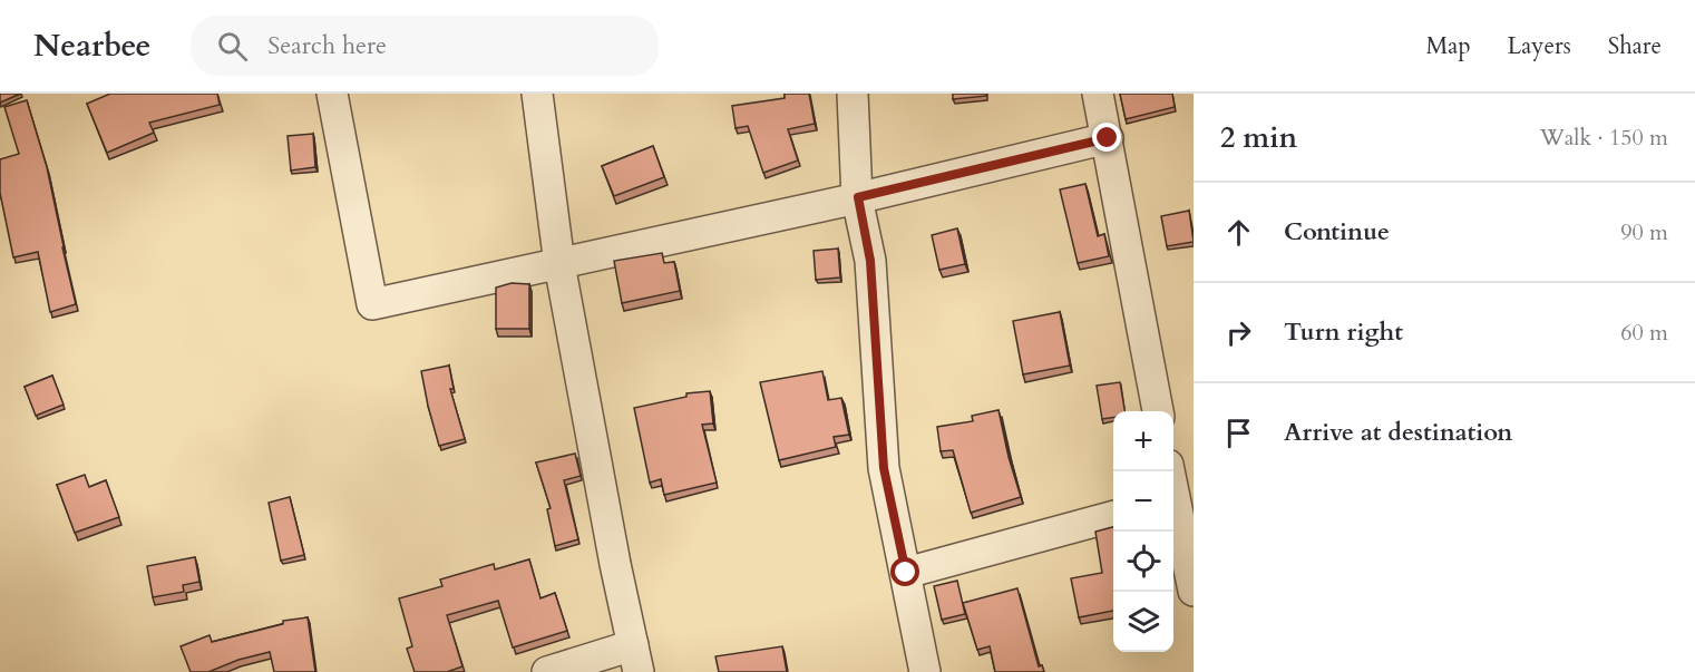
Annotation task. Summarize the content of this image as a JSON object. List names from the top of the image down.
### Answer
{
  "page": {
    "header": "Nearbee",
    "search": "Search here",
    "nav": ["Map", "Layers", "Share"],
    "heading": ["2 min", "Walk · 150 m"],
    "list": [
      ["Continue", "90 m"],
      ["Turn right", "60 m"],
      "Arrive at destination"
    ],
    "map_buttons": ["+", "−"]
  }
}
